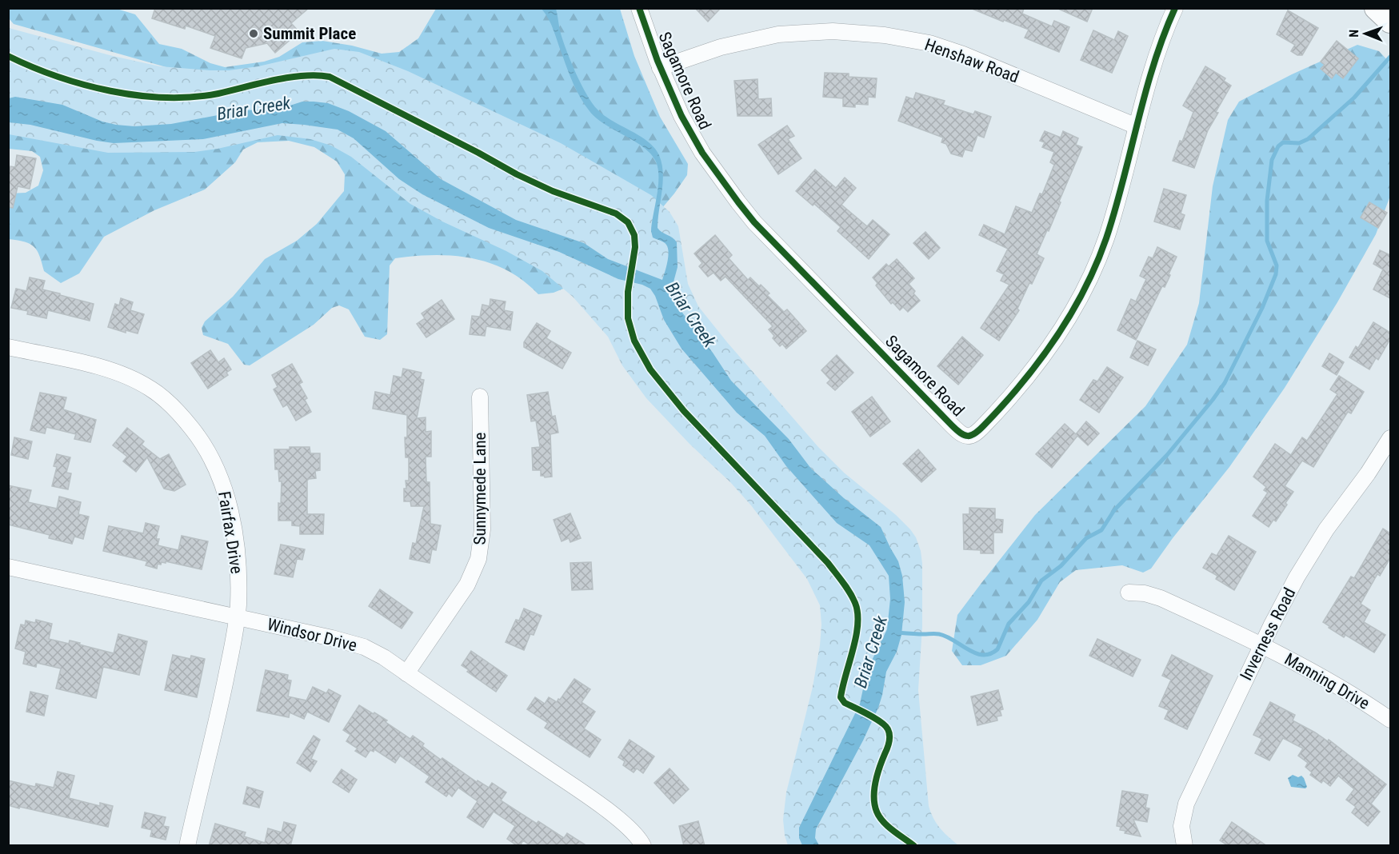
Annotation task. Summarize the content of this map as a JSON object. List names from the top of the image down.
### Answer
{
  "streets": {
    "street": [
      "Henshaw Road",
      "Sagamore Road",
      "Sunnymede Lane",
      "Fairfax Drive",
      "Inverness Road",
      "Windsor Drive",
      "Manning Drive"
    ]
  },
  "crossings": [
    ["Henshaw Road", "Sagamore Road"],
    ["Sunnymede Lane", "Windsor Drive"],
    ["Fairfax Drive", "Windsor Drive"],
    ["Inverness Road", "Manning Drive"]
  ],
  "water": ["Briar Creek"],
  "places": ["Summit Place"],
  "north": "left"
}
